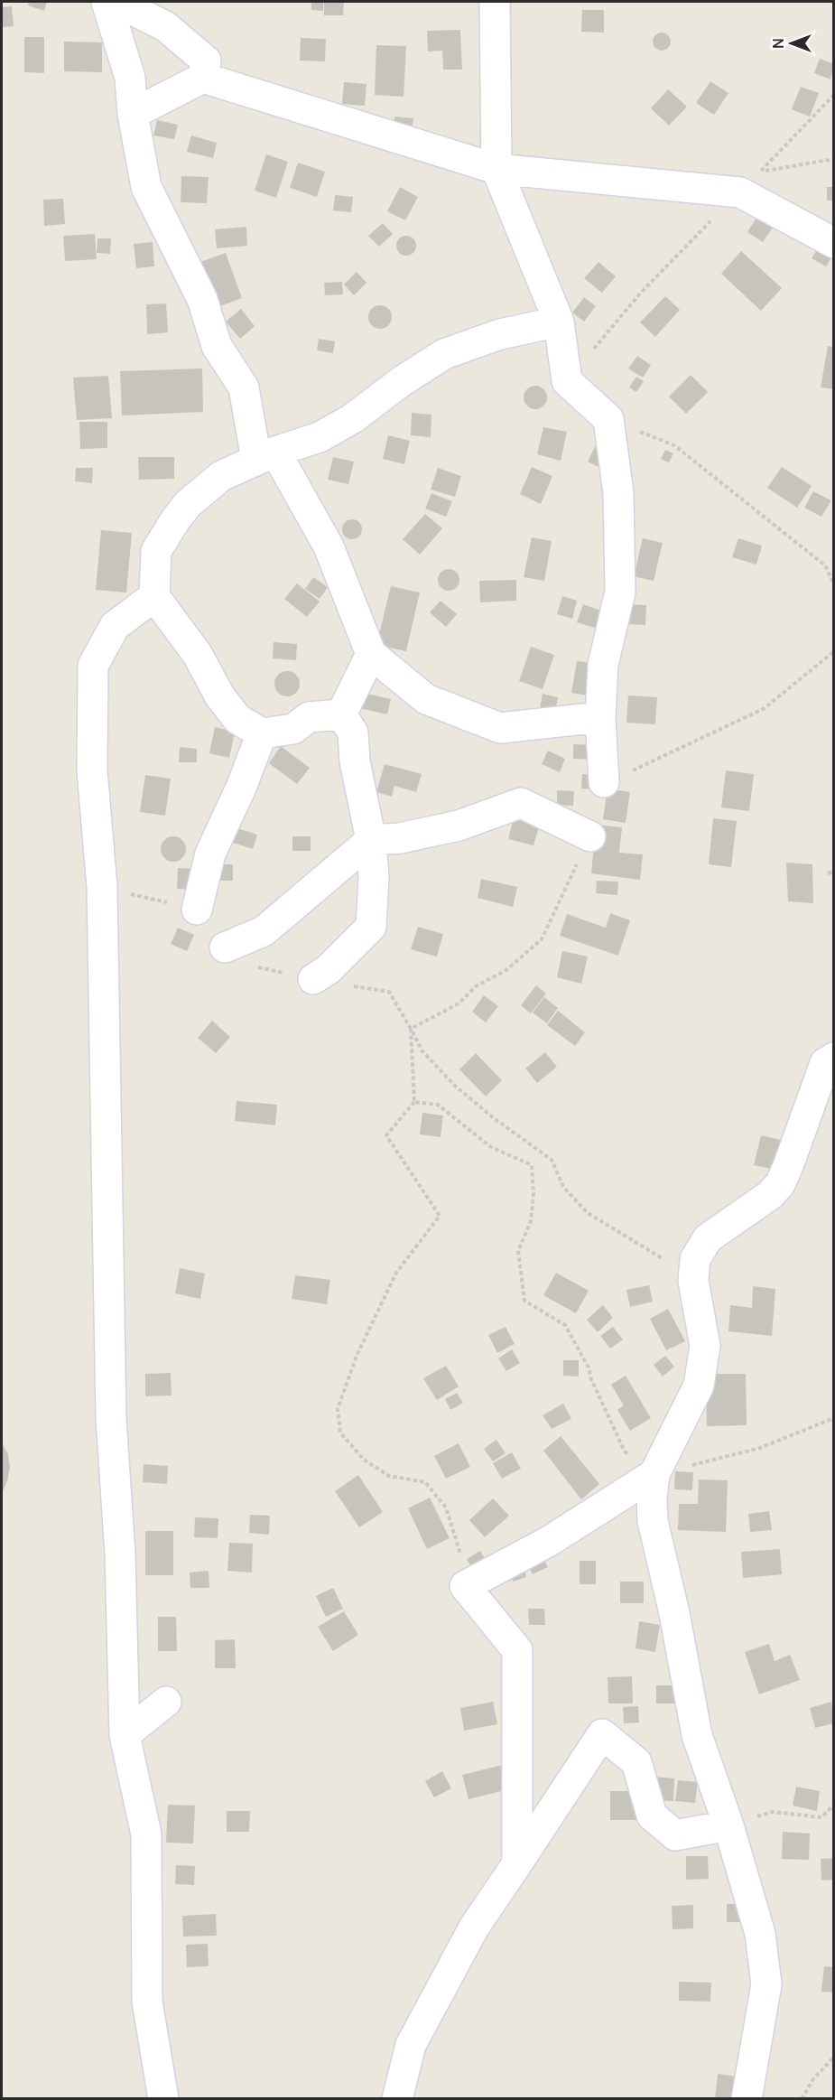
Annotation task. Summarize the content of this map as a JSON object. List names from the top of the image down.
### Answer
{
  "north": "left"
}
